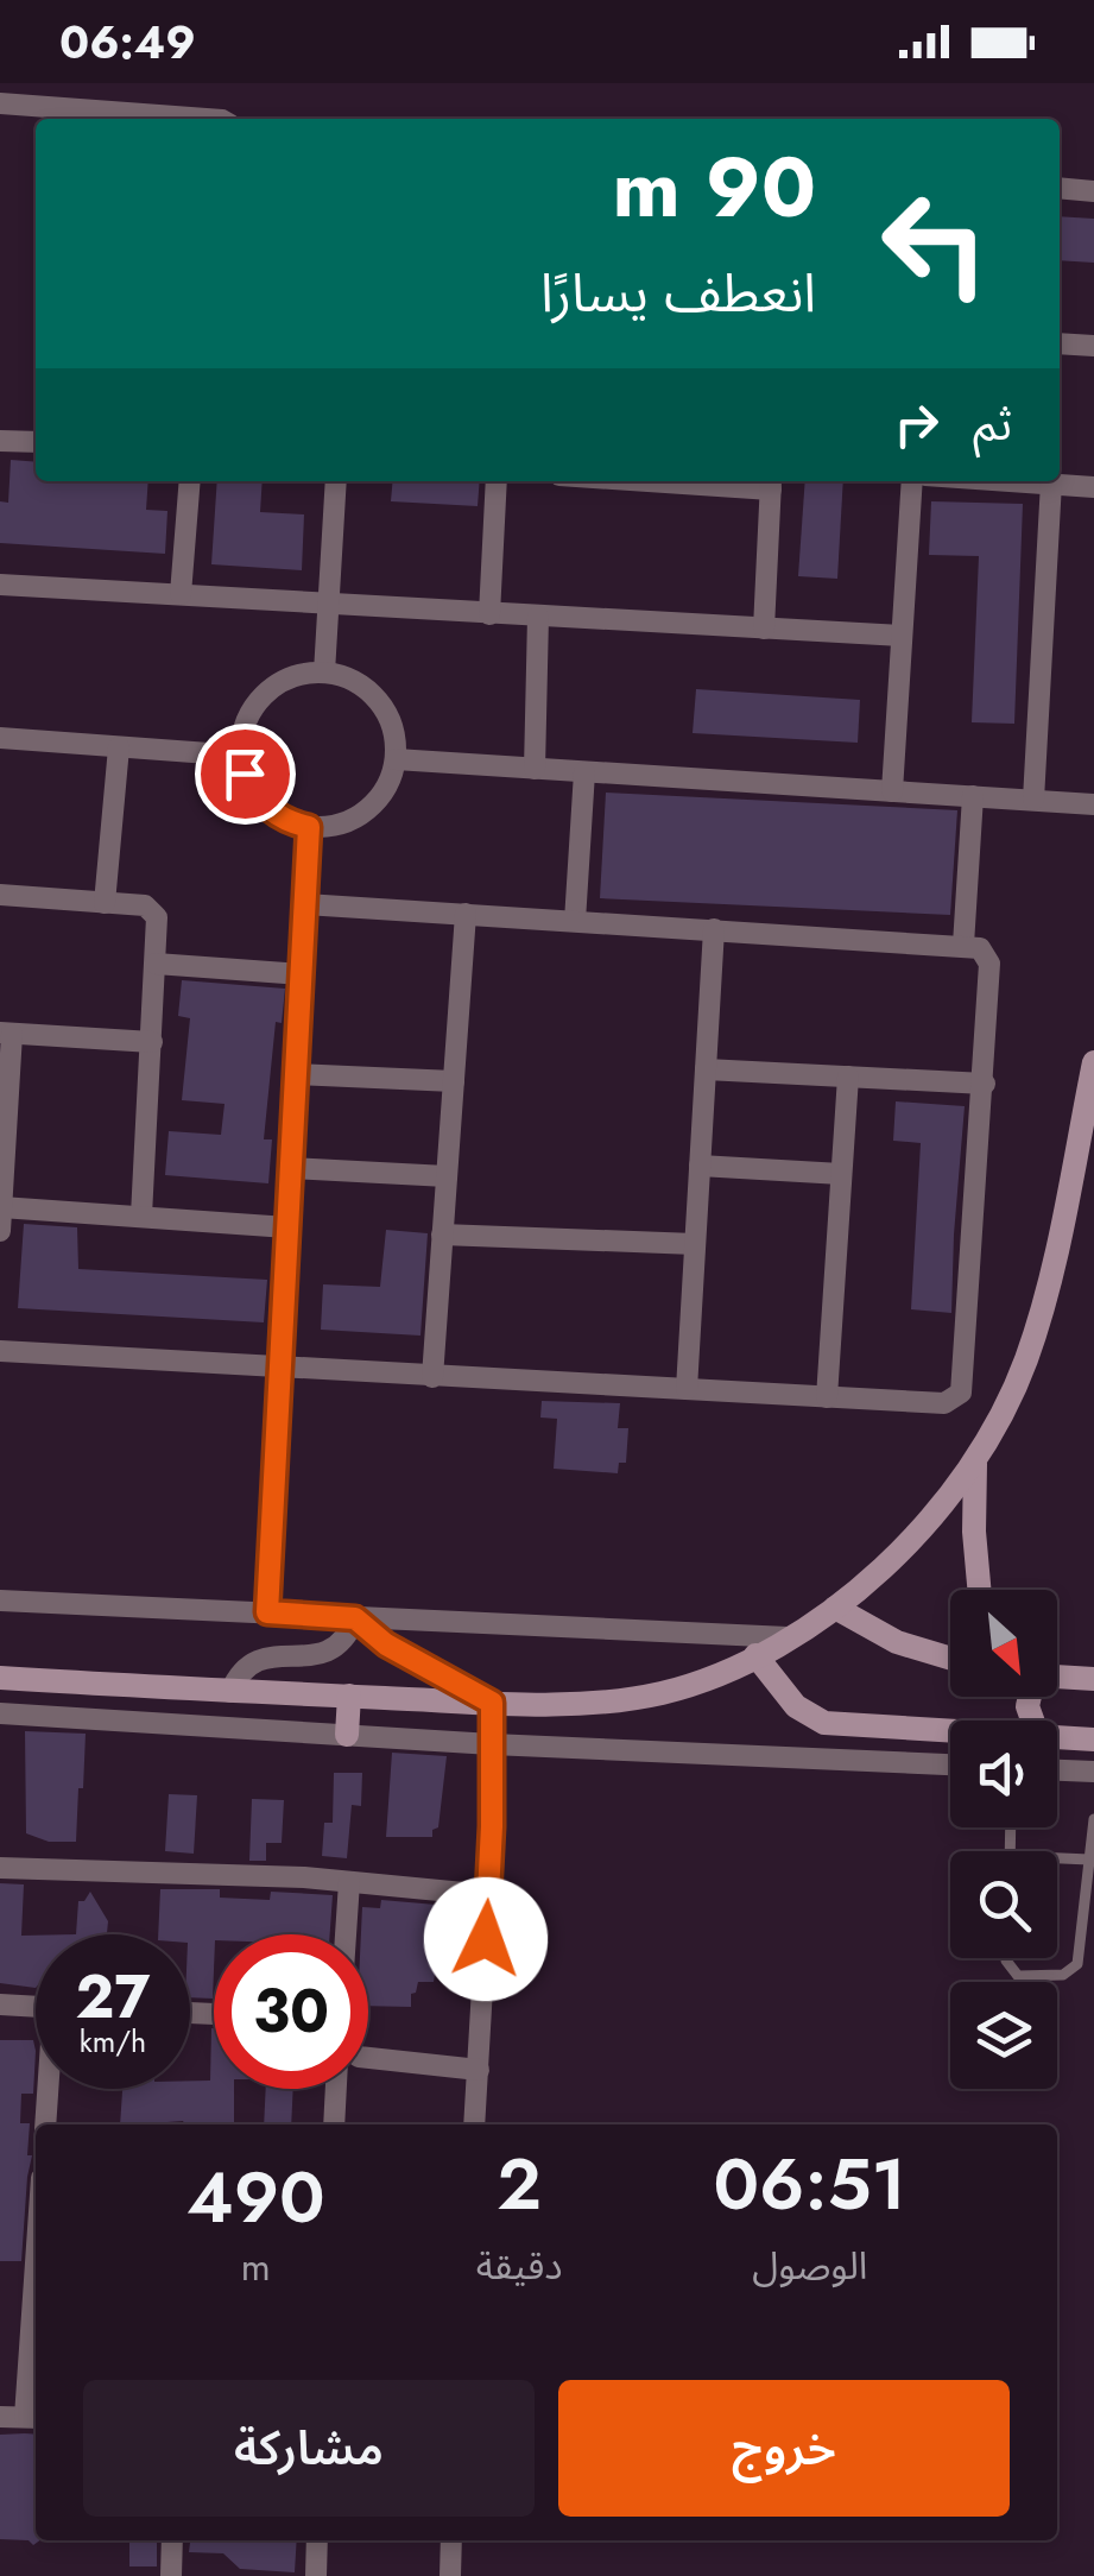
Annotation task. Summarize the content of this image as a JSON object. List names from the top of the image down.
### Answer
{
  "north": "bottom right",
  "page": {
    "status": "06:49",
    "turn": ["90 m", "انعطف يسارًا"],
    "then": "ثم",
    "speed": "27 km/h",
    "limit": "30",
    "eta": [
      "06:51",
      "الوصول",
      "2",
      "دقيقة",
      "490",
      "m"
    ],
    "buttons": ["خروج", "مشاركة"]
  }
}
